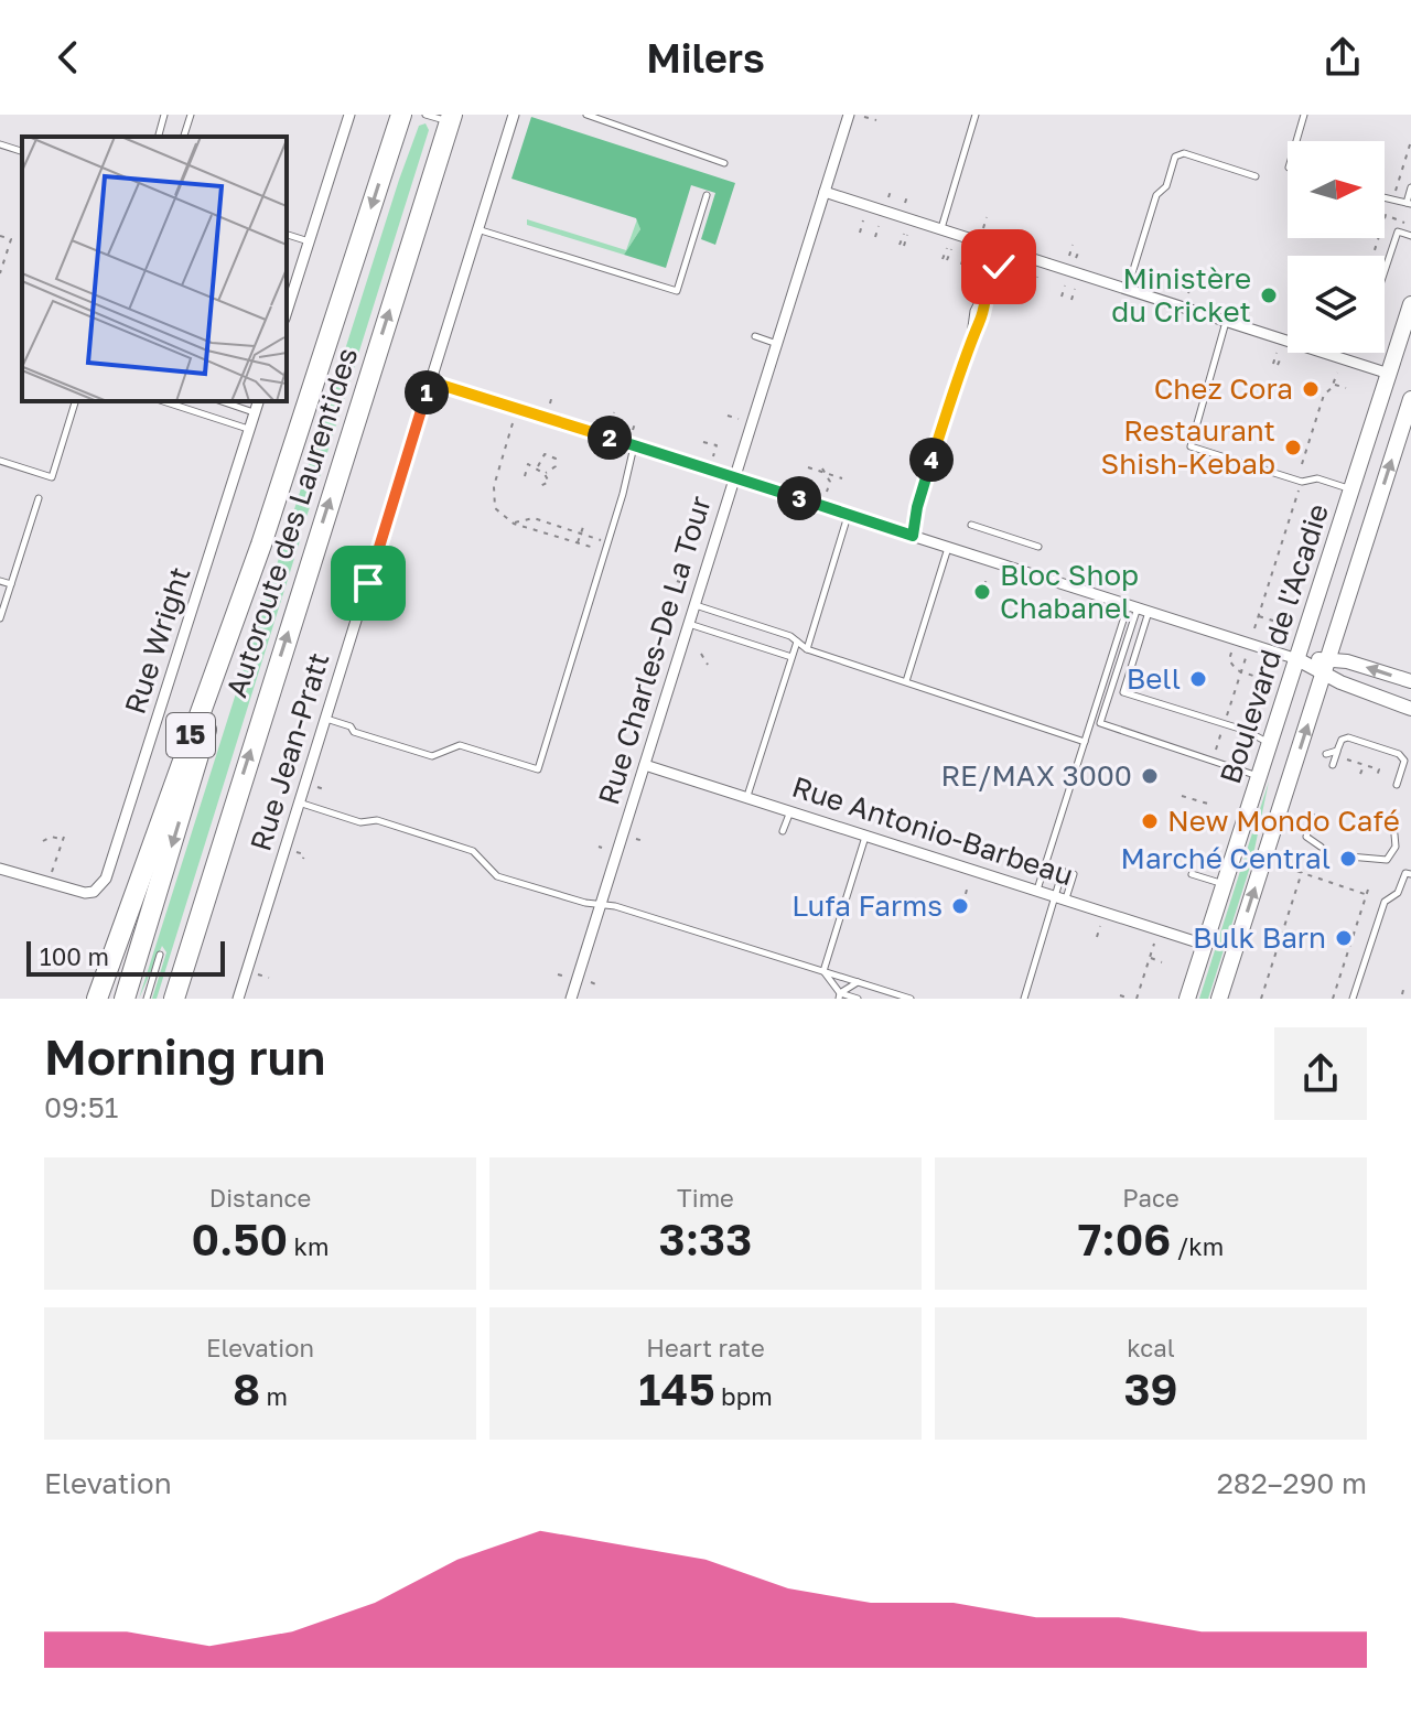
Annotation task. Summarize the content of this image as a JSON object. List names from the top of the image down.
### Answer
{
  "streets": {
    "highway": ["Autoroute des Laurentides", "15"],
    "main road": ["Boulevard de l'Acadie"],
    "street": [
      "Rue Wright",
      "Rue Charles-De La Tour",
      "Rue Jean-Pratt",
      "Rue Antonio-Barbeau"
    ]
  },
  "crossings": [
    ["Boulevard de l'Acadie", "Rue Antonio-Barbeau"],
    ["Rue Charles-De La Tour", "Rue Antonio-Barbeau"]
  ],
  "places": [
    "Ministère du Cricket",
    "Chez Cora",
    "Restaurant Shish-Kebab",
    "Bloc Shop Chabanel",
    "Bell",
    "RE/MAX 3000",
    "New Mondo Café",
    "Marché Central",
    "Lufa Farms",
    "Bulk Barn"
  ],
  "scale_bar": "100 m",
  "north": "right",
  "page": {
    "header": "Milers",
    "pins": [
      "1",
      "2",
      "4",
      "3"
    ],
    "scale": "100 m",
    "heading": ["Morning run", "09:51"],
    "stats": [
      ["Distance", "0.50 km"],
      ["Time", "3:33"],
      ["Pace", "7:06 /km"],
      ["Elevation", "8 m"],
      ["Heart rate", "145 bpm"],
      ["kcal", "39"]
    ],
    "chart": ["Elevation", "282–290 m"]
  }
}
